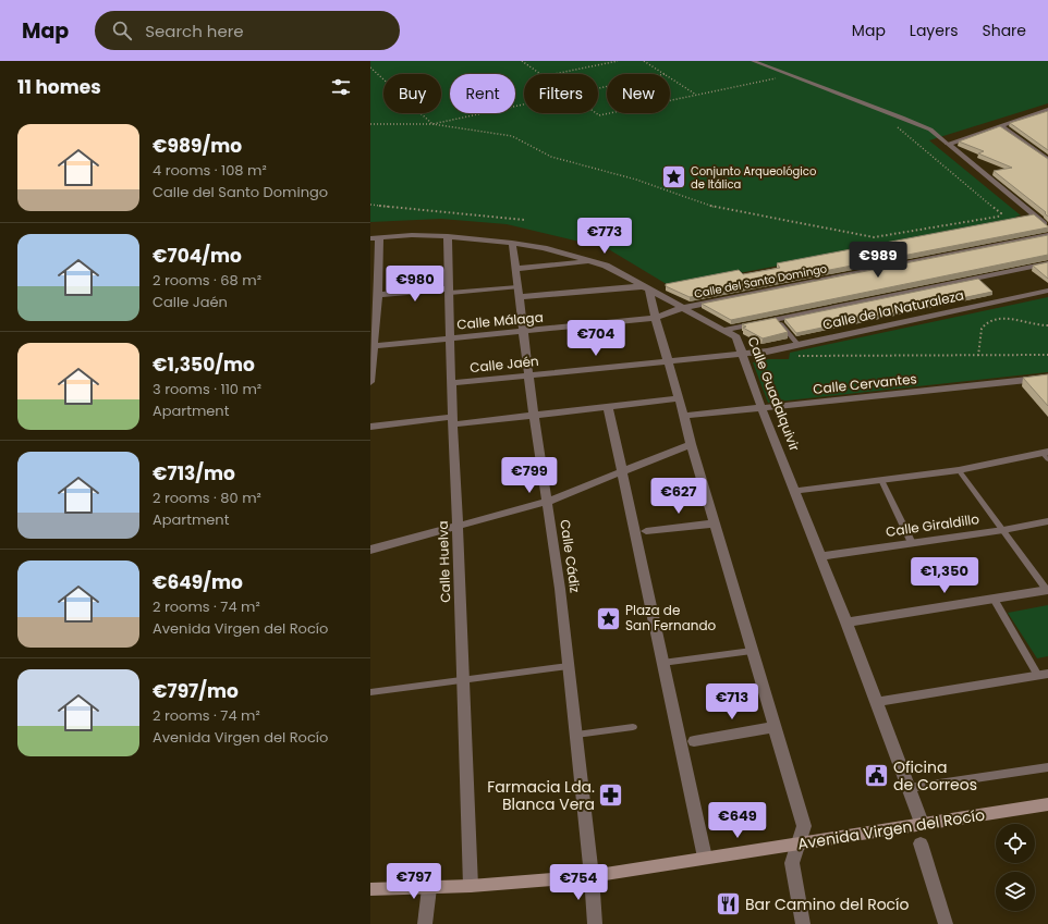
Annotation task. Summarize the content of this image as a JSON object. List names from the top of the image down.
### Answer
{
  "streets": {
    "street": [
      "Calle del Santo Domingo",
      "Calle de la Naturaleza",
      "Calle Málaga",
      "Calle Jaén",
      "Calle Cervantes",
      "Calle Guadalquivir",
      "Calle Giraldillo",
      "Calle Cádiz",
      "Calle Huelva",
      "Avenida Virgen del Rocío"
    ]
  },
  "crossings": [
    ["Calle del Santo Domingo", "Calle Málaga"],
    ["Calle del Santo Domingo", "Calle Guadalquivir"],
    ["Calle de la Naturaleza", "Calle Jaén"],
    ["Calle de la Naturaleza", "Calle Guadalquivir"],
    ["Calle Málaga", "Calle Guadalquivir"],
    ["Calle Málaga", "Calle Cádiz"],
    ["Calle Málaga", "Calle Huelva"],
    ["Calle Jaén", "Calle Guadalquivir"],
    ["Calle Jaén", "Calle Cádiz"],
    ["Calle Jaén", "Calle Huelva"],
    ["Calle Cervantes", "Calle Guadalquivir"],
    ["Calle Guadalquivir", "Calle Giraldillo"],
    ["Calle Guadalquivir", "Calle Cádiz"],
    ["Calle Guadalquivir", "Calle Huelva"],
    ["Calle Guadalquivir", "Avenida Virgen del Rocío"],
    ["Calle Cádiz", "Avenida Virgen del Rocío"],
    ["Calle Huelva", "Avenida Virgen del Rocío"]
  ],
  "places": {
    "place": ["Conjunto Arqueológico de Itálica", "Plaza de San Fernando"],
    "public building": ["Oficina de Correos"],
    "pharmacy": ["Farmacia Lda. Blanca Vera"],
    "restaurant": ["Bar Camino del Rocío"]
  },
  "page": {
    "header": "Map",
    "search": "Search here",
    "nav": ["Map", "Layers", "Share"],
    "heading": "11 homes",
    "chip": [
      "Buy",
      "Rent",
      "Filters",
      "New"
    ],
    "list": [
      {
        "name": "€989/mo",
        "note": "4 rooms · 108 m² · Calle del Santo Domingo"
      },
      {
        "name": "€704/mo",
        "note": "2 rooms · 68 m² · Calle Jaén"
      },
      {
        "name": "€1,350/mo",
        "note": "3 rooms · 110 m² · Apartment"
      },
      {
        "name": "€713/mo",
        "note": "2 rooms · 80 m² · Apartment"
      },
      {
        "name": "€649/mo",
        "note": "2 rooms · 74 m² · Avenida Virgen del Rocío"
      },
      {
        "name": "€797/mo",
        "note": "2 rooms · 74 m² · Avenida Virgen del Rocío"
      }
    ],
    "price": [
      "€773",
      "€989",
      "€980",
      "€704",
      "€799",
      "€627",
      "€1,350",
      "€713",
      "€649",
      "€797",
      "€754"
    ]
  }
}
